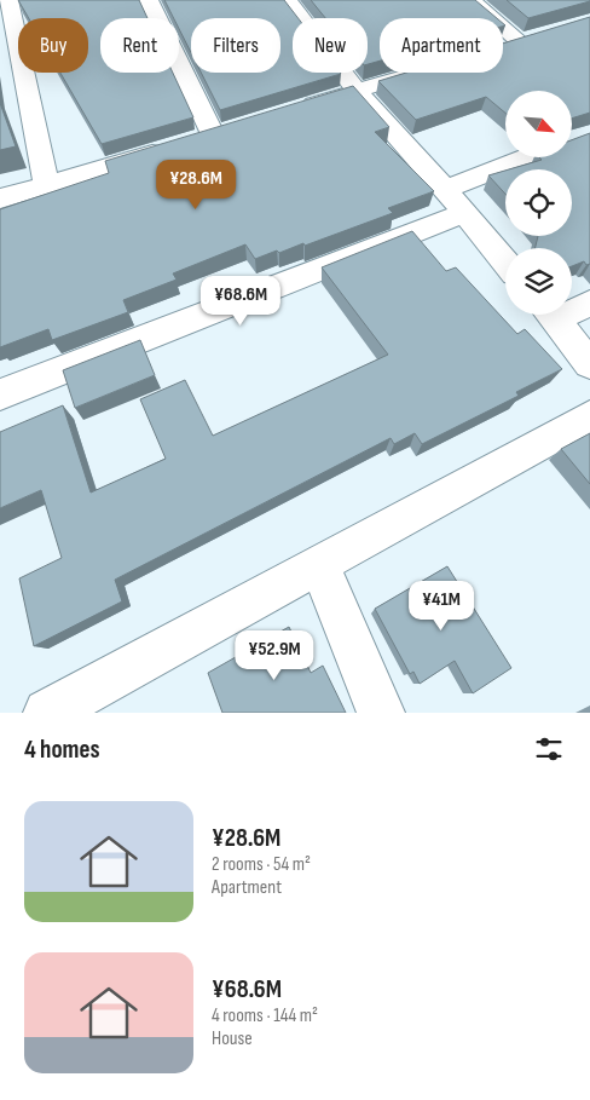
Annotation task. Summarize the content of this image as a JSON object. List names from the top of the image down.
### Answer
{
  "north": "bottom right",
  "page": {
    "chip": [
      "Buy",
      "Rent",
      "Filters",
      "New",
      "Apartment"
    ],
    "price": [
      "¥28.6M",
      "¥68.6M",
      "¥41M",
      "¥52.9M"
    ],
    "heading": "4 homes",
    "list": [
      {
        "name": "¥28.6M",
        "note": "2 rooms · 54 m² · Apartment"
      },
      {
        "name": "¥68.6M",
        "note": "4 rooms · 144 m² · House"
      }
    ]
  }
}
